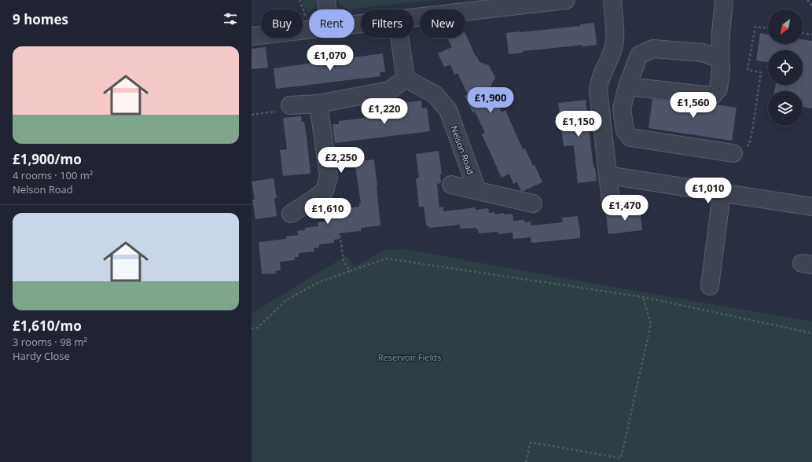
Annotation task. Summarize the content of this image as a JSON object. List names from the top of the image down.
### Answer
{
  "streets": {
    "street": ["Nelson Road"]
  },
  "parks": ["Reservoir Fields"],
  "north": "bottom left",
  "page": {
    "heading": "9 homes",
    "chip": [
      "Buy",
      "Rent",
      "Filters",
      "New"
    ],
    "list": [
      {
        "name": "£1,900/mo",
        "note": "4 rooms · 100 m² · Nelson Road"
      },
      {
        "name": "£1,610/mo",
        "note": "3 rooms · 98 m² · Hardy Close"
      }
    ],
    "price": [
      "£1,070",
      "£1,900",
      "£1,560",
      "£1,220",
      "£1,150",
      "£2,250",
      "£1,010",
      "£1,470",
      "£1,610"
    ]
  }
}
